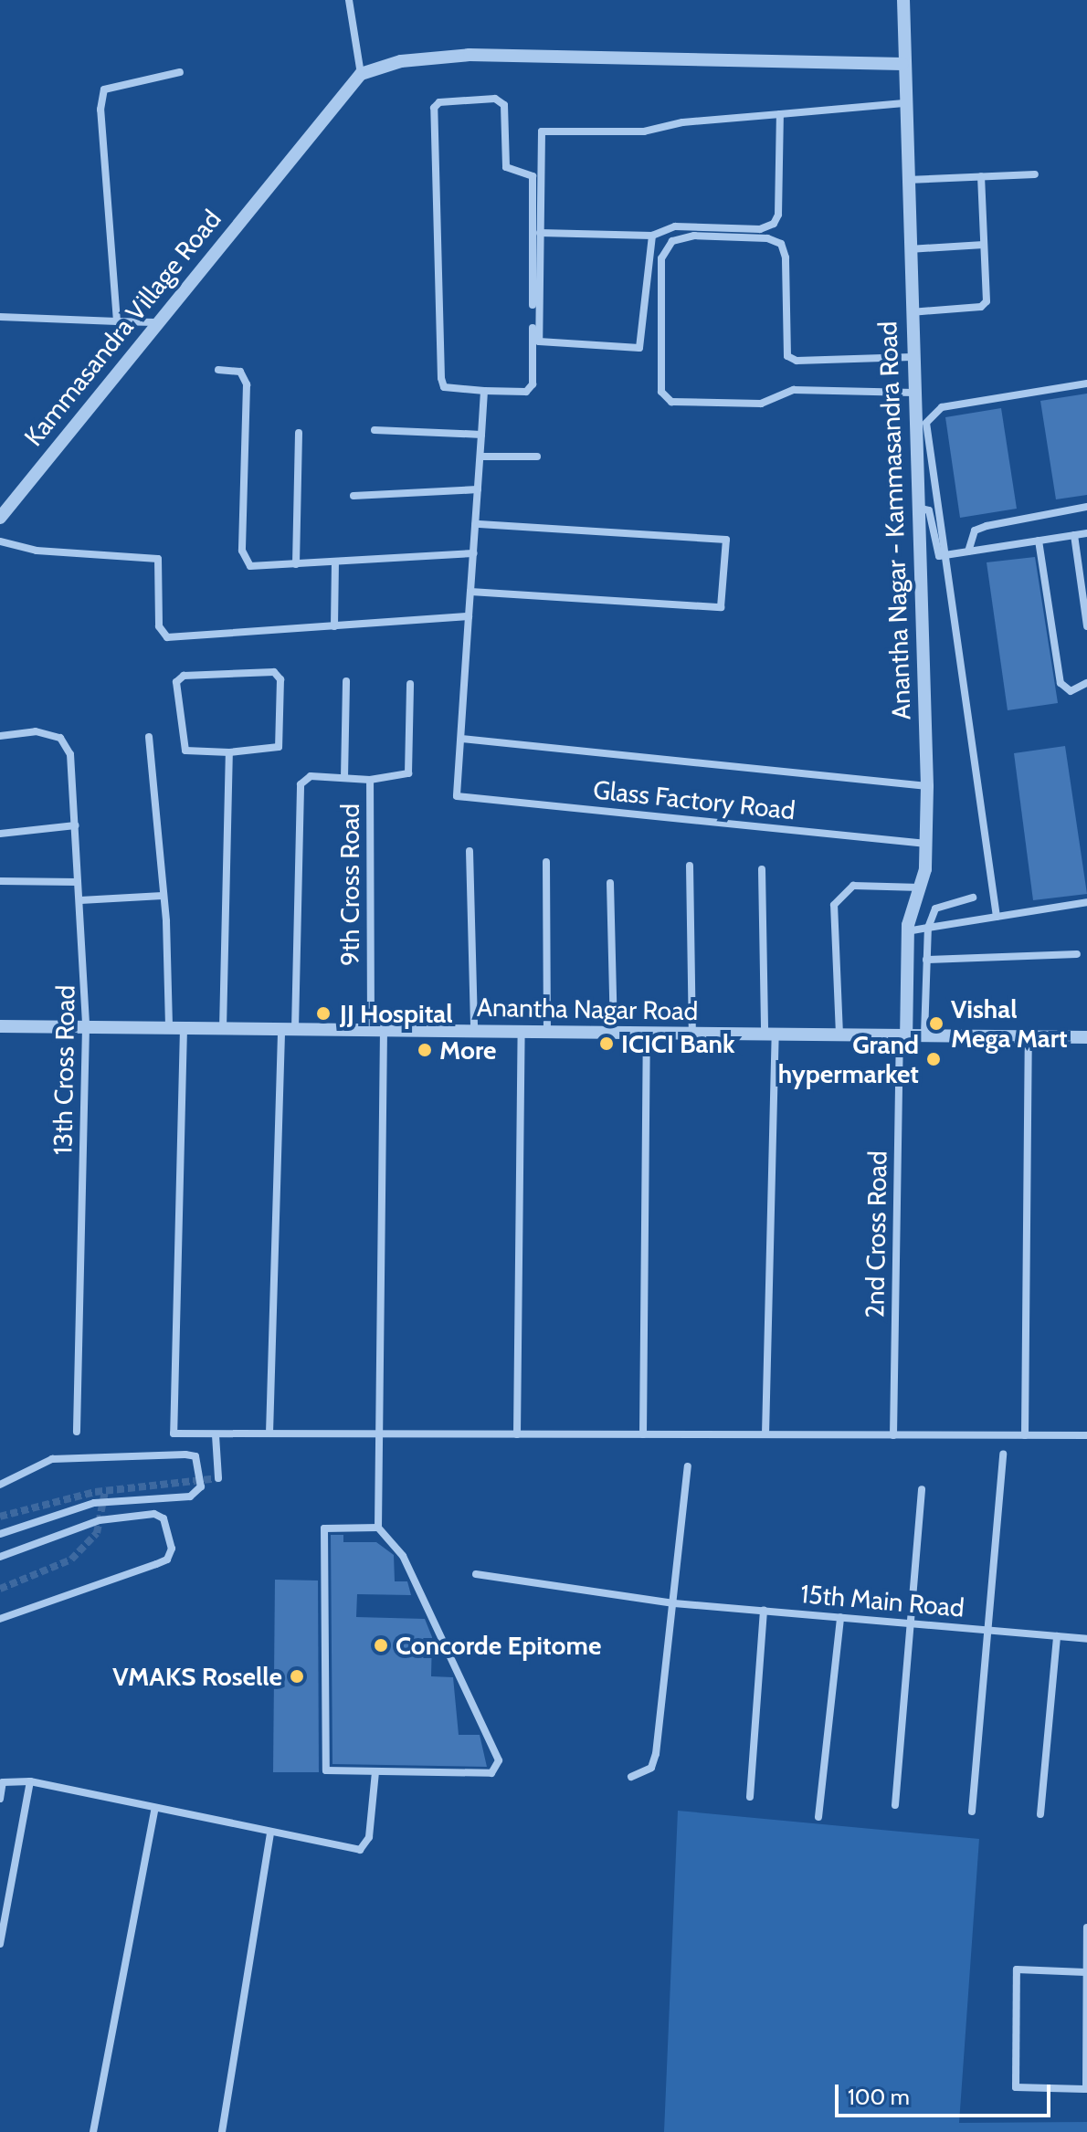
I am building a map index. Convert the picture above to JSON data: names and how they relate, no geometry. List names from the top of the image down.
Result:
{
  "streets": {
    "street": [
      "Kammasandra Village Road",
      "Anantha Nagar - Kammasandra Road",
      "Glass Factory Road",
      "9th Cross Road",
      "Anantha Nagar Road",
      "13th Cross Road",
      "2nd Cross Road",
      "15th Main Road"
    ]
  },
  "crossings": [
    ["Anantha Nagar - Kammasandra Road", "Glass Factory Road"],
    ["Anantha Nagar - Kammasandra Road", "Anantha Nagar Road"],
    ["Anantha Nagar - Kammasandra Road", "2nd Cross Road"],
    ["9th Cross Road", "Anantha Nagar Road"],
    ["Anantha Nagar Road", "13th Cross Road"],
    ["Anantha Nagar Road", "2nd Cross Road"]
  ],
  "places": [
    "JJ Hospital",
    "Vishal Mega Mart",
    "ICICI Bank",
    "More",
    "Grand hypermarket",
    "Concorde Epitome",
    "VMAKS Roselle"
  ],
  "scale_bar": "100 m"
}
